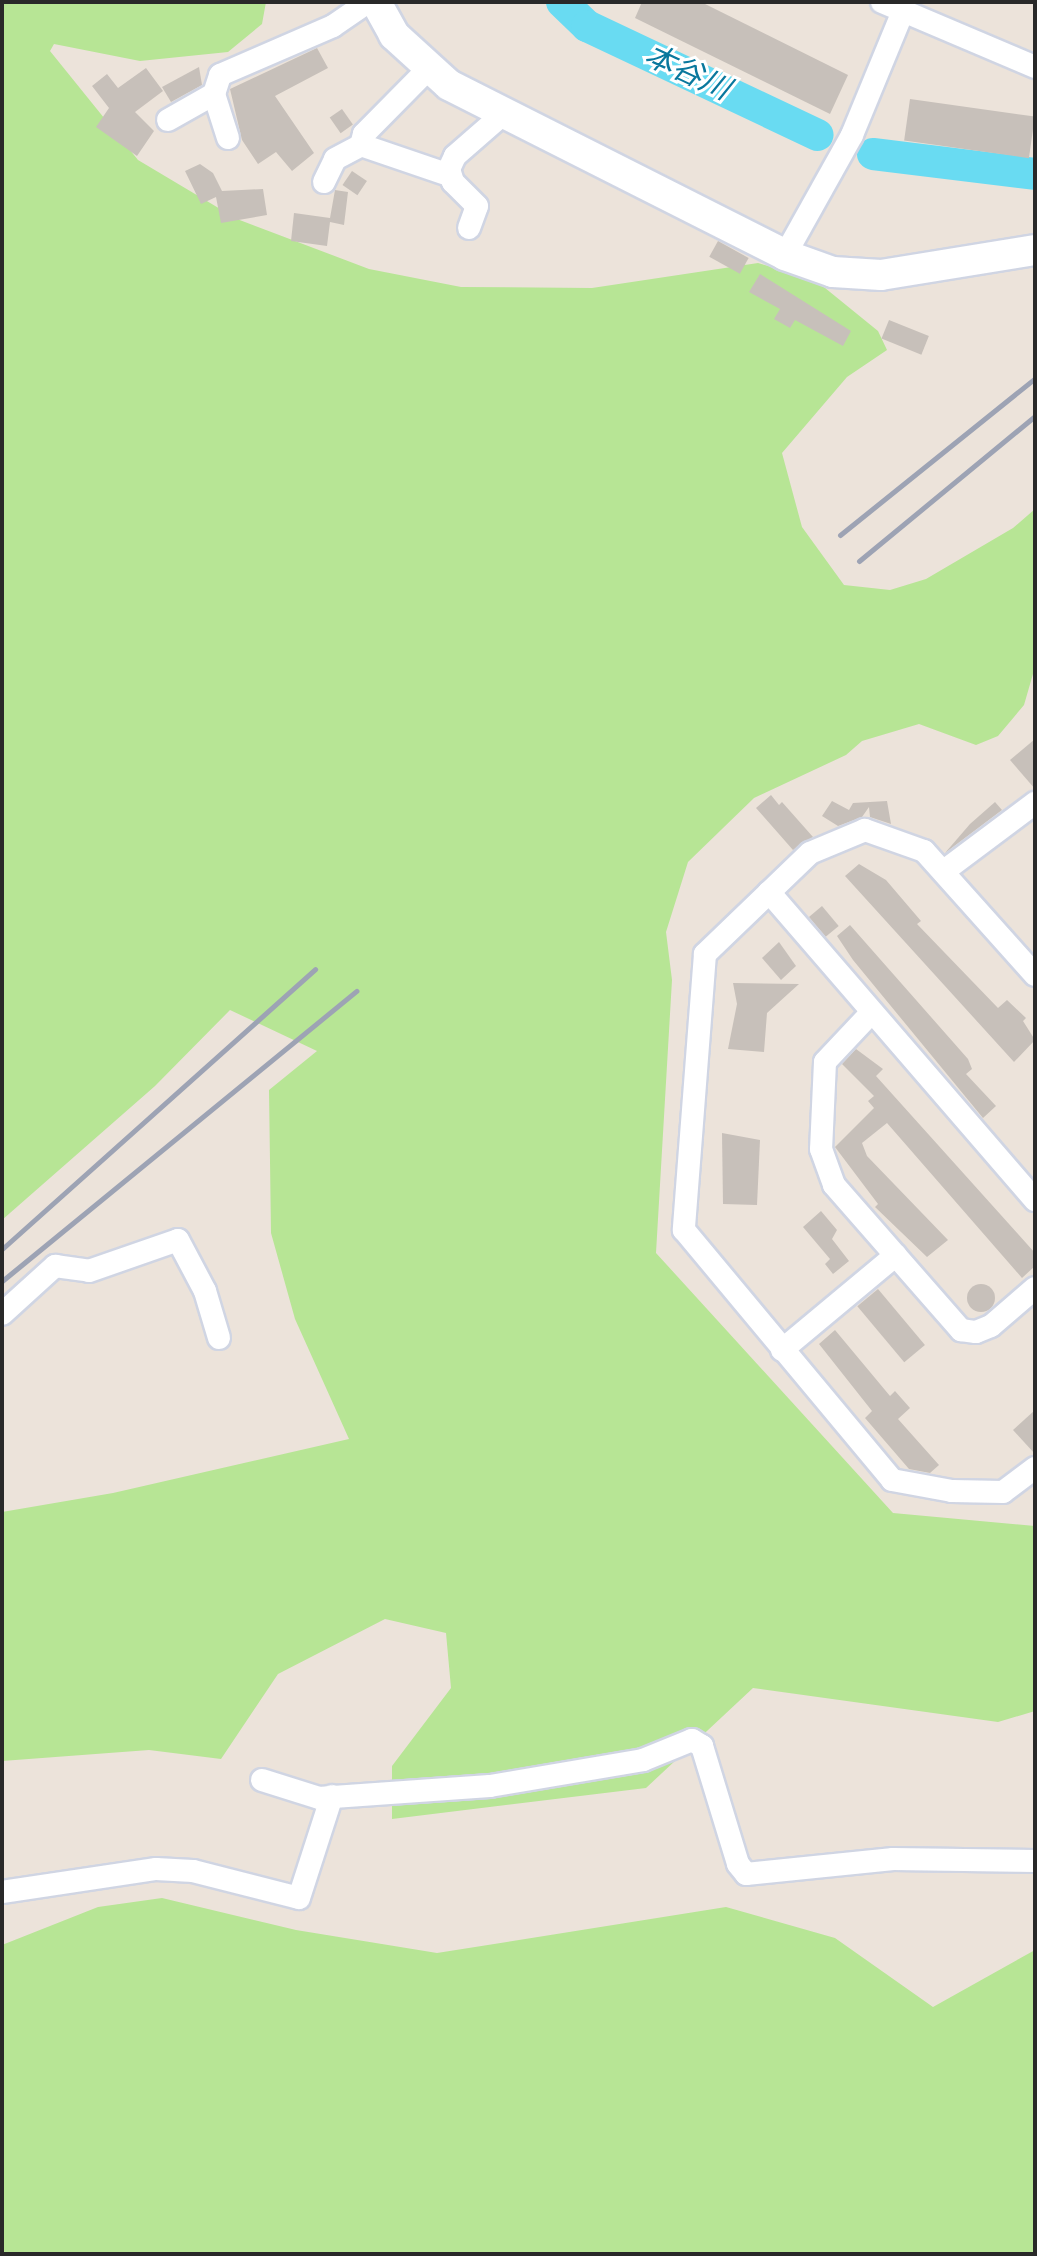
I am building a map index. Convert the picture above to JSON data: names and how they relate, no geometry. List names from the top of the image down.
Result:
{
  "water": ["本谷川"]
}
